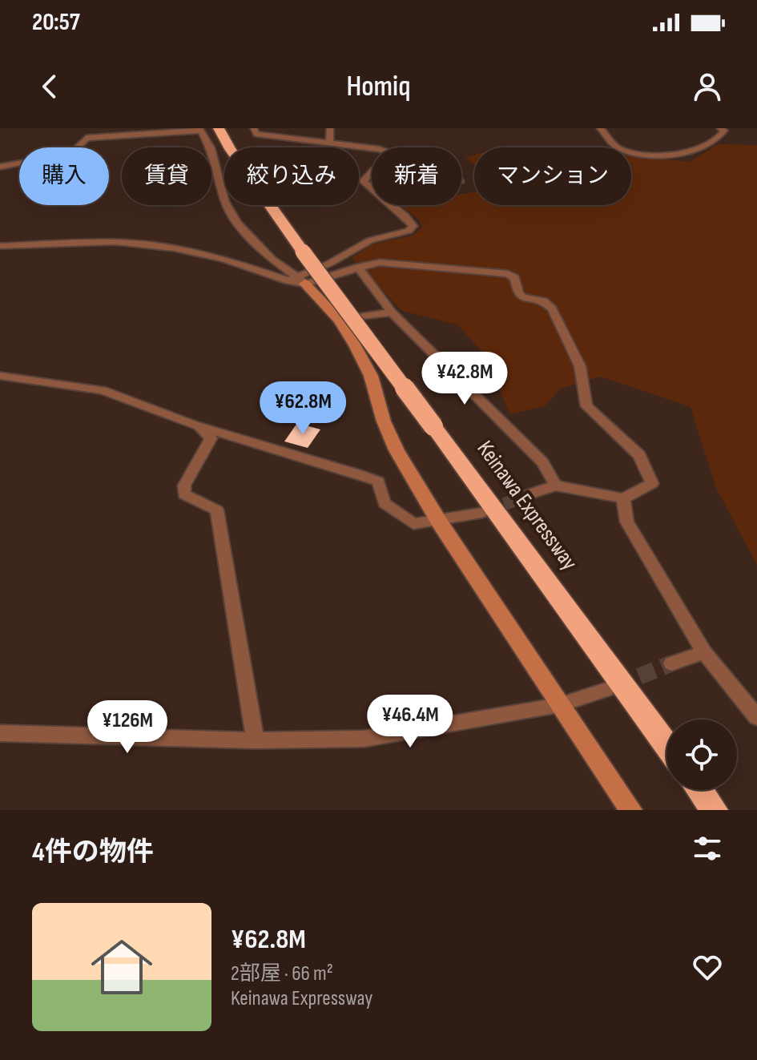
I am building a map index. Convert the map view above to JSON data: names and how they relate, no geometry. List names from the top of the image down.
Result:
{
  "streets": {
    "highway": ["Keinawa Expressway"]
  },
  "page": {
    "status": "20:57",
    "header": "Homiq",
    "chip": [
      "購入",
      "賃貸",
      "絞り込み",
      "新着",
      "マンション"
    ],
    "price": [
      "¥42.8M",
      "¥62.8M",
      "¥46.4M",
      "¥126M"
    ],
    "heading": "4件の物件",
    "list": [
      {
        "name": "¥62.8M",
        "note": "2部屋 · 66 m² · Keinawa Expressway"
      }
    ]
  }
}
